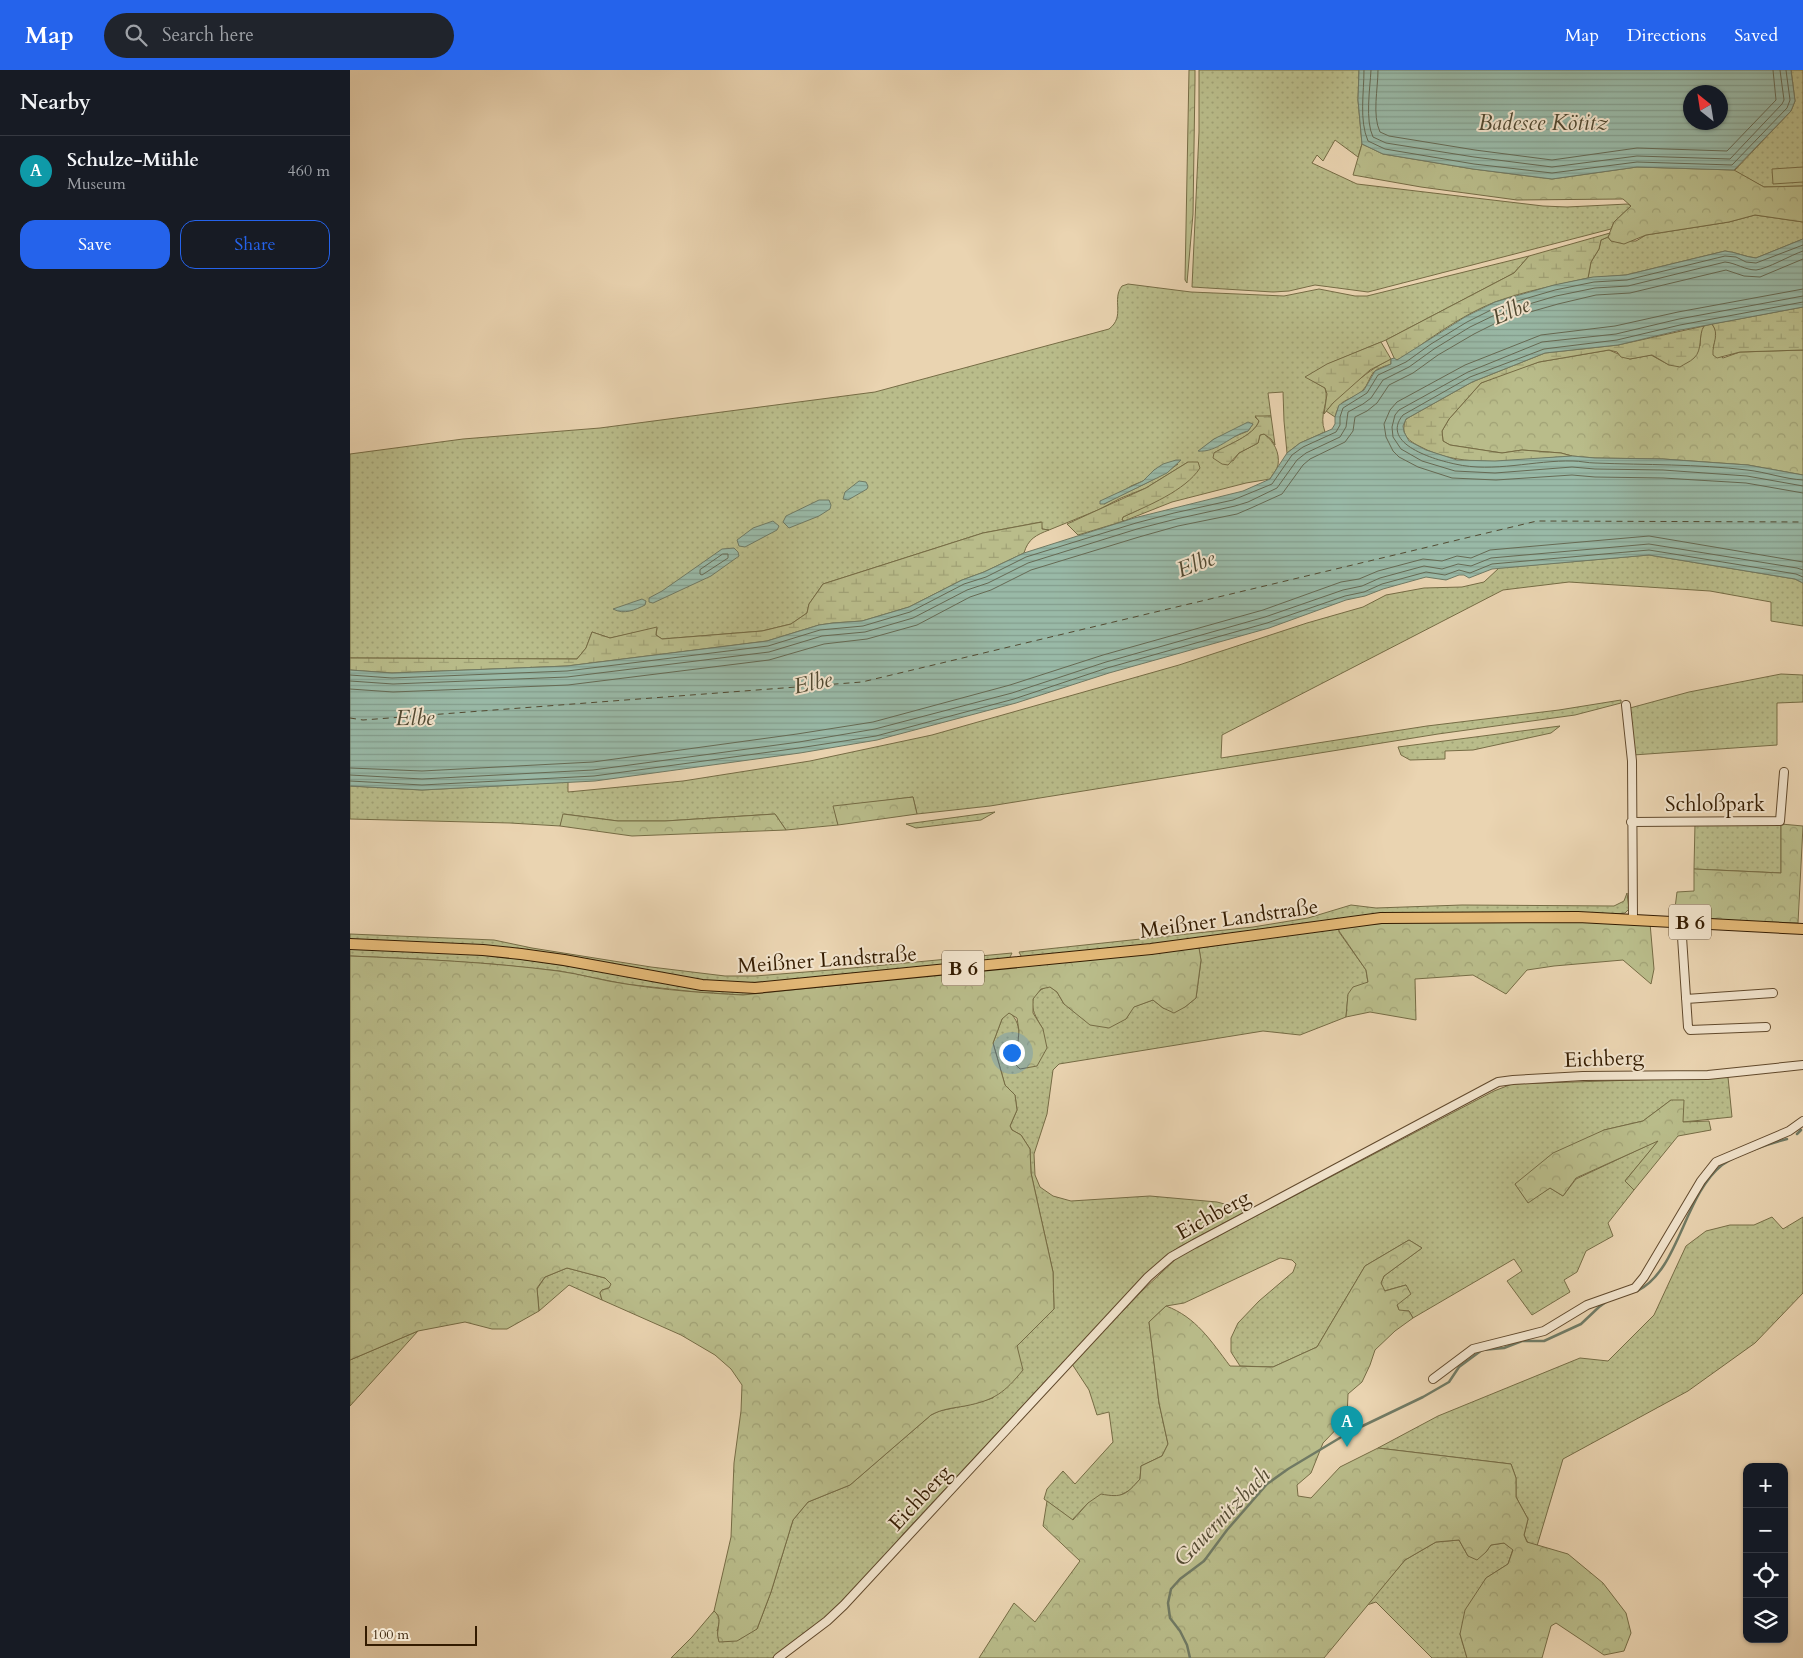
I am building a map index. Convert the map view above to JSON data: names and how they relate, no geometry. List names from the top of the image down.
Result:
{
  "streets": {
    "main road": ["Meißner Landstraße", "B 6"],
    "street": ["Schloßpark", "Eichberg"]
  },
  "crossings": [
    ["Meißner Landstraße", "B 6"]
  ],
  "water": ["Badesee Kötitz", "Elbe", "Gauernitzbach"],
  "scale_bar": "100 m",
  "north": "top left",
  "page": {
    "header": "Map",
    "search": "Search here",
    "nav": ["Map", "Directions", "Saved"],
    "heading": "Nearby",
    "list": [
      {
        "mark": "A",
        "name": "Schulze-Mühle",
        "note": "Museum",
        "value": "460 m"
      }
    ],
    "buttons": ["Save", "Share"],
    "pins": "A",
    "map_buttons": ["+", "−"],
    "scale": "100 m"
  }
}
